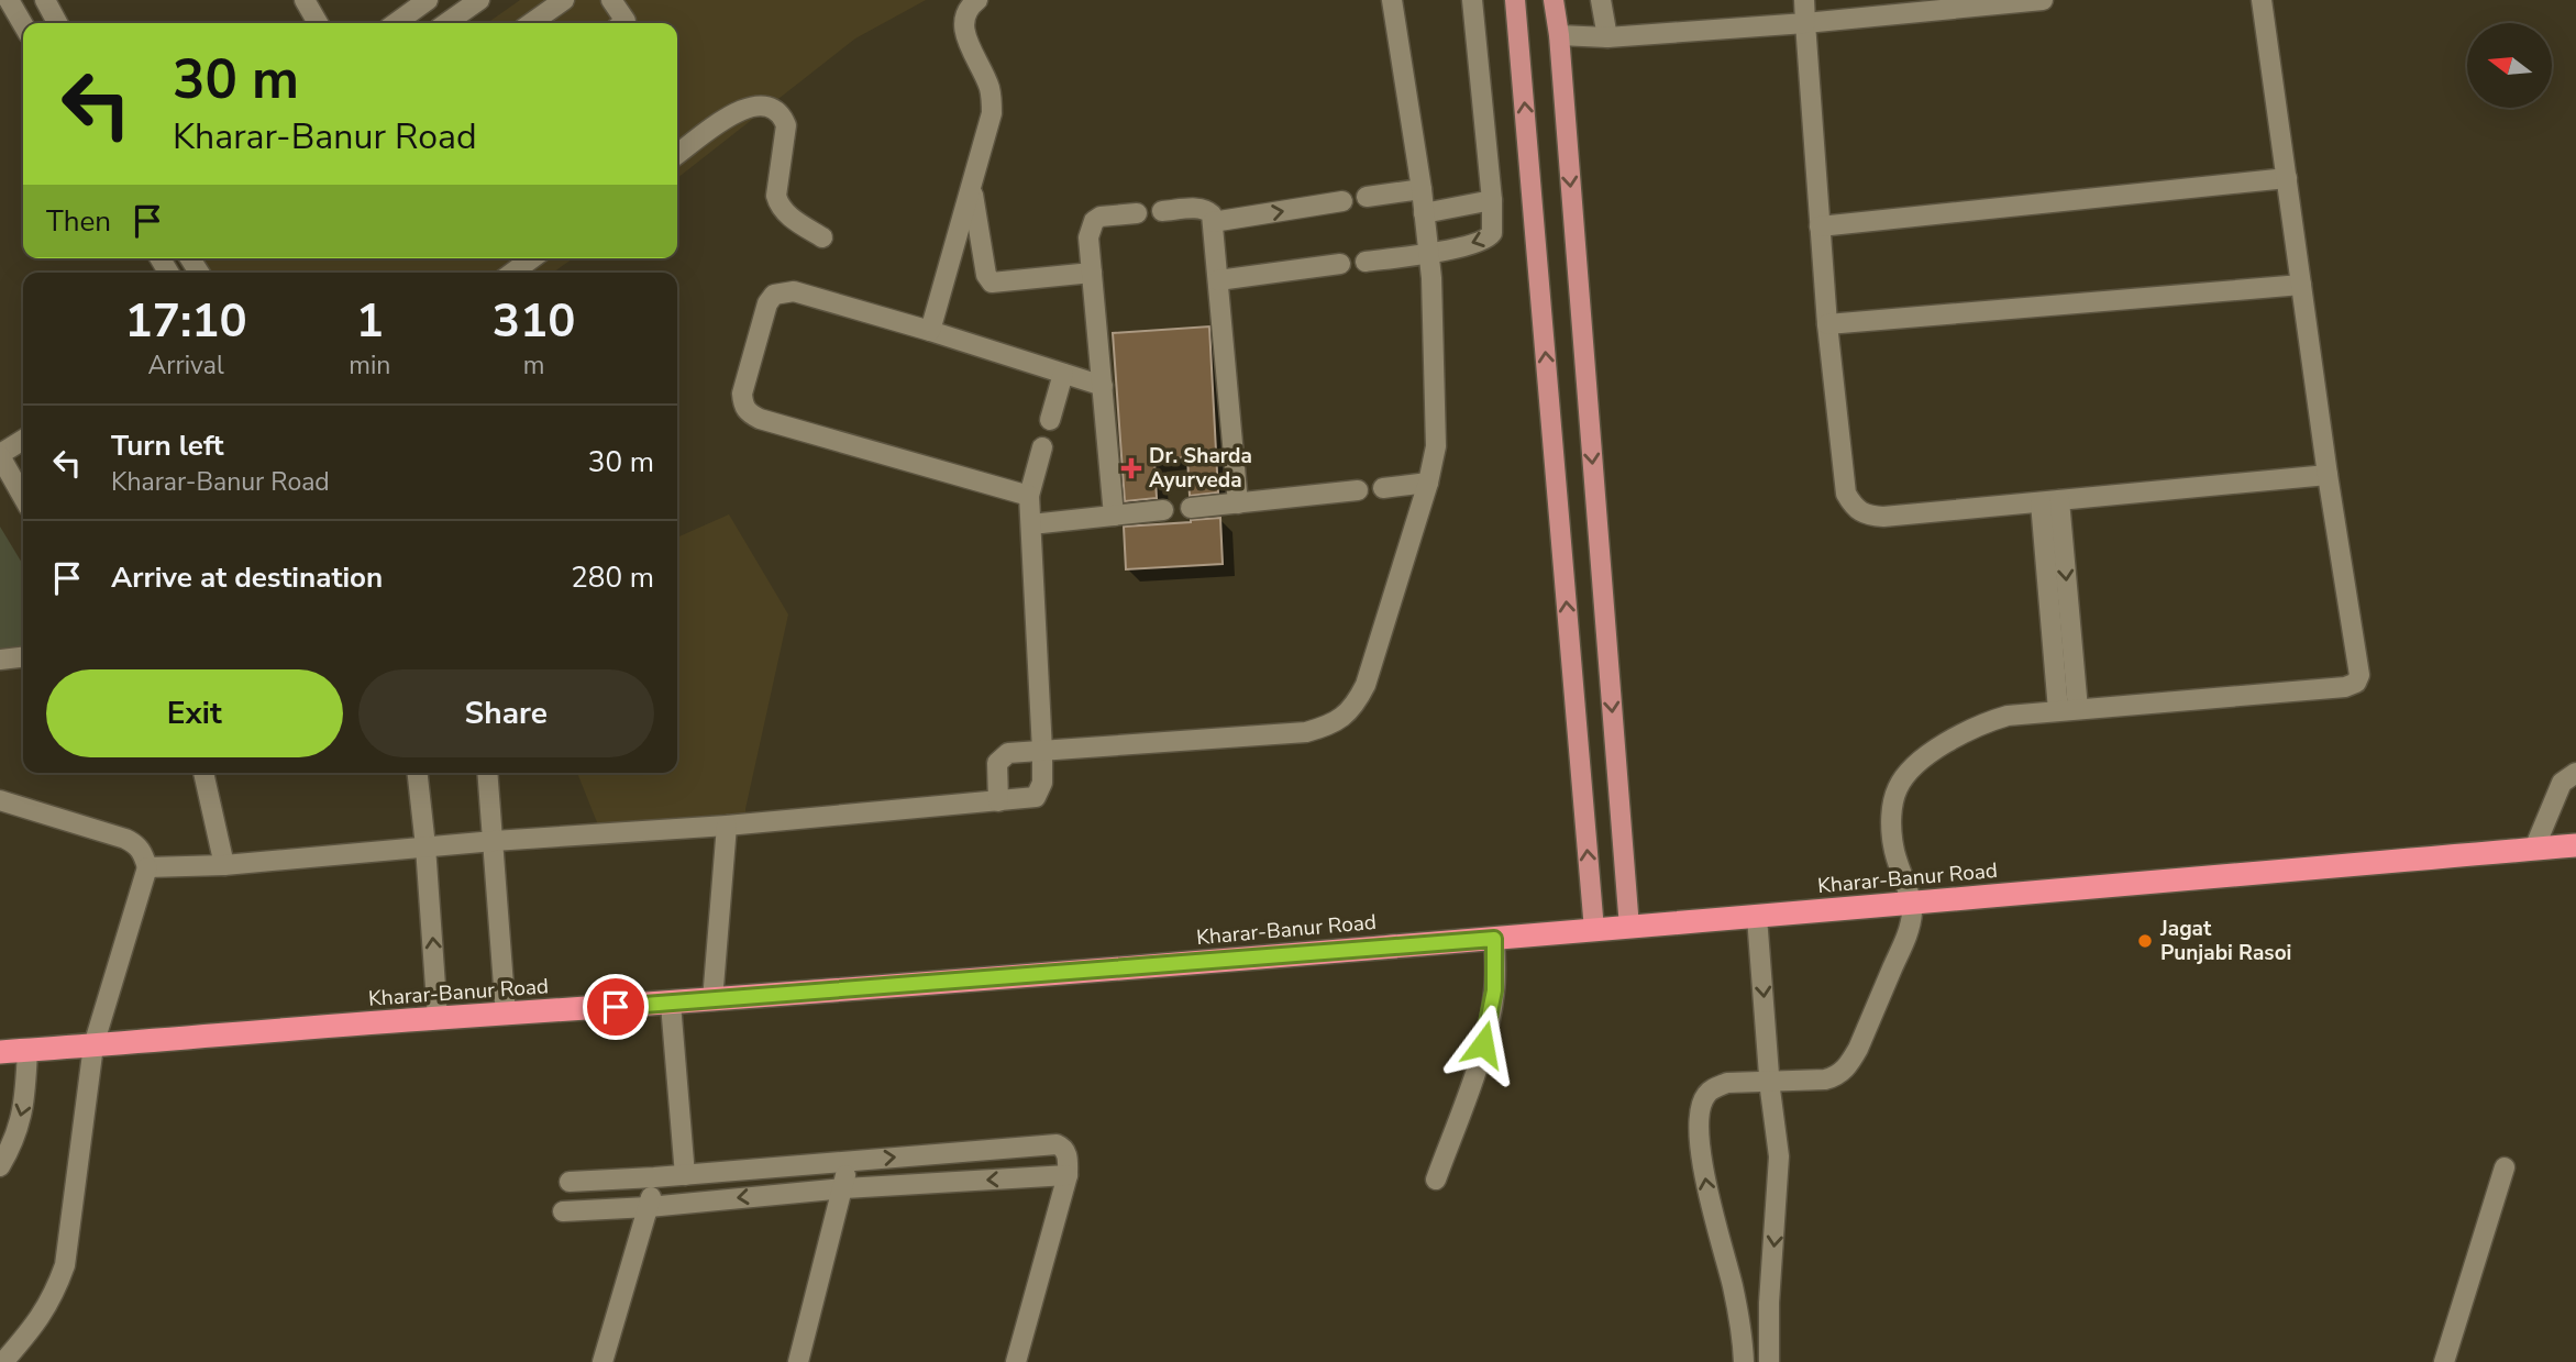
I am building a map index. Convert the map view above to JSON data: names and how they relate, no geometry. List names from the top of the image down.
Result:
{
  "streets": {
    "highway": ["Kharar-Banur Road"]
  },
  "places": {
    "health": ["Dr. Sharda Ayurveda"],
    "other": ["Jagat Punjabi Rasoi"]
  },
  "north": "left",
  "page": {
    "turn": ["30 m", "Kharar-Banur Road"],
    "then": "Then",
    "eta": [
      "17:10",
      "Arrival",
      "1",
      "min",
      "310",
      "m"
    ],
    "list": [
      {
        "name": "Turn left",
        "note": "Kharar-Banur Road",
        "value": "30 m"
      },
      {
        "name": "Arrive at destination",
        "value": "280 m"
      }
    ],
    "buttons": ["Exit", "Share"]
  }
}
